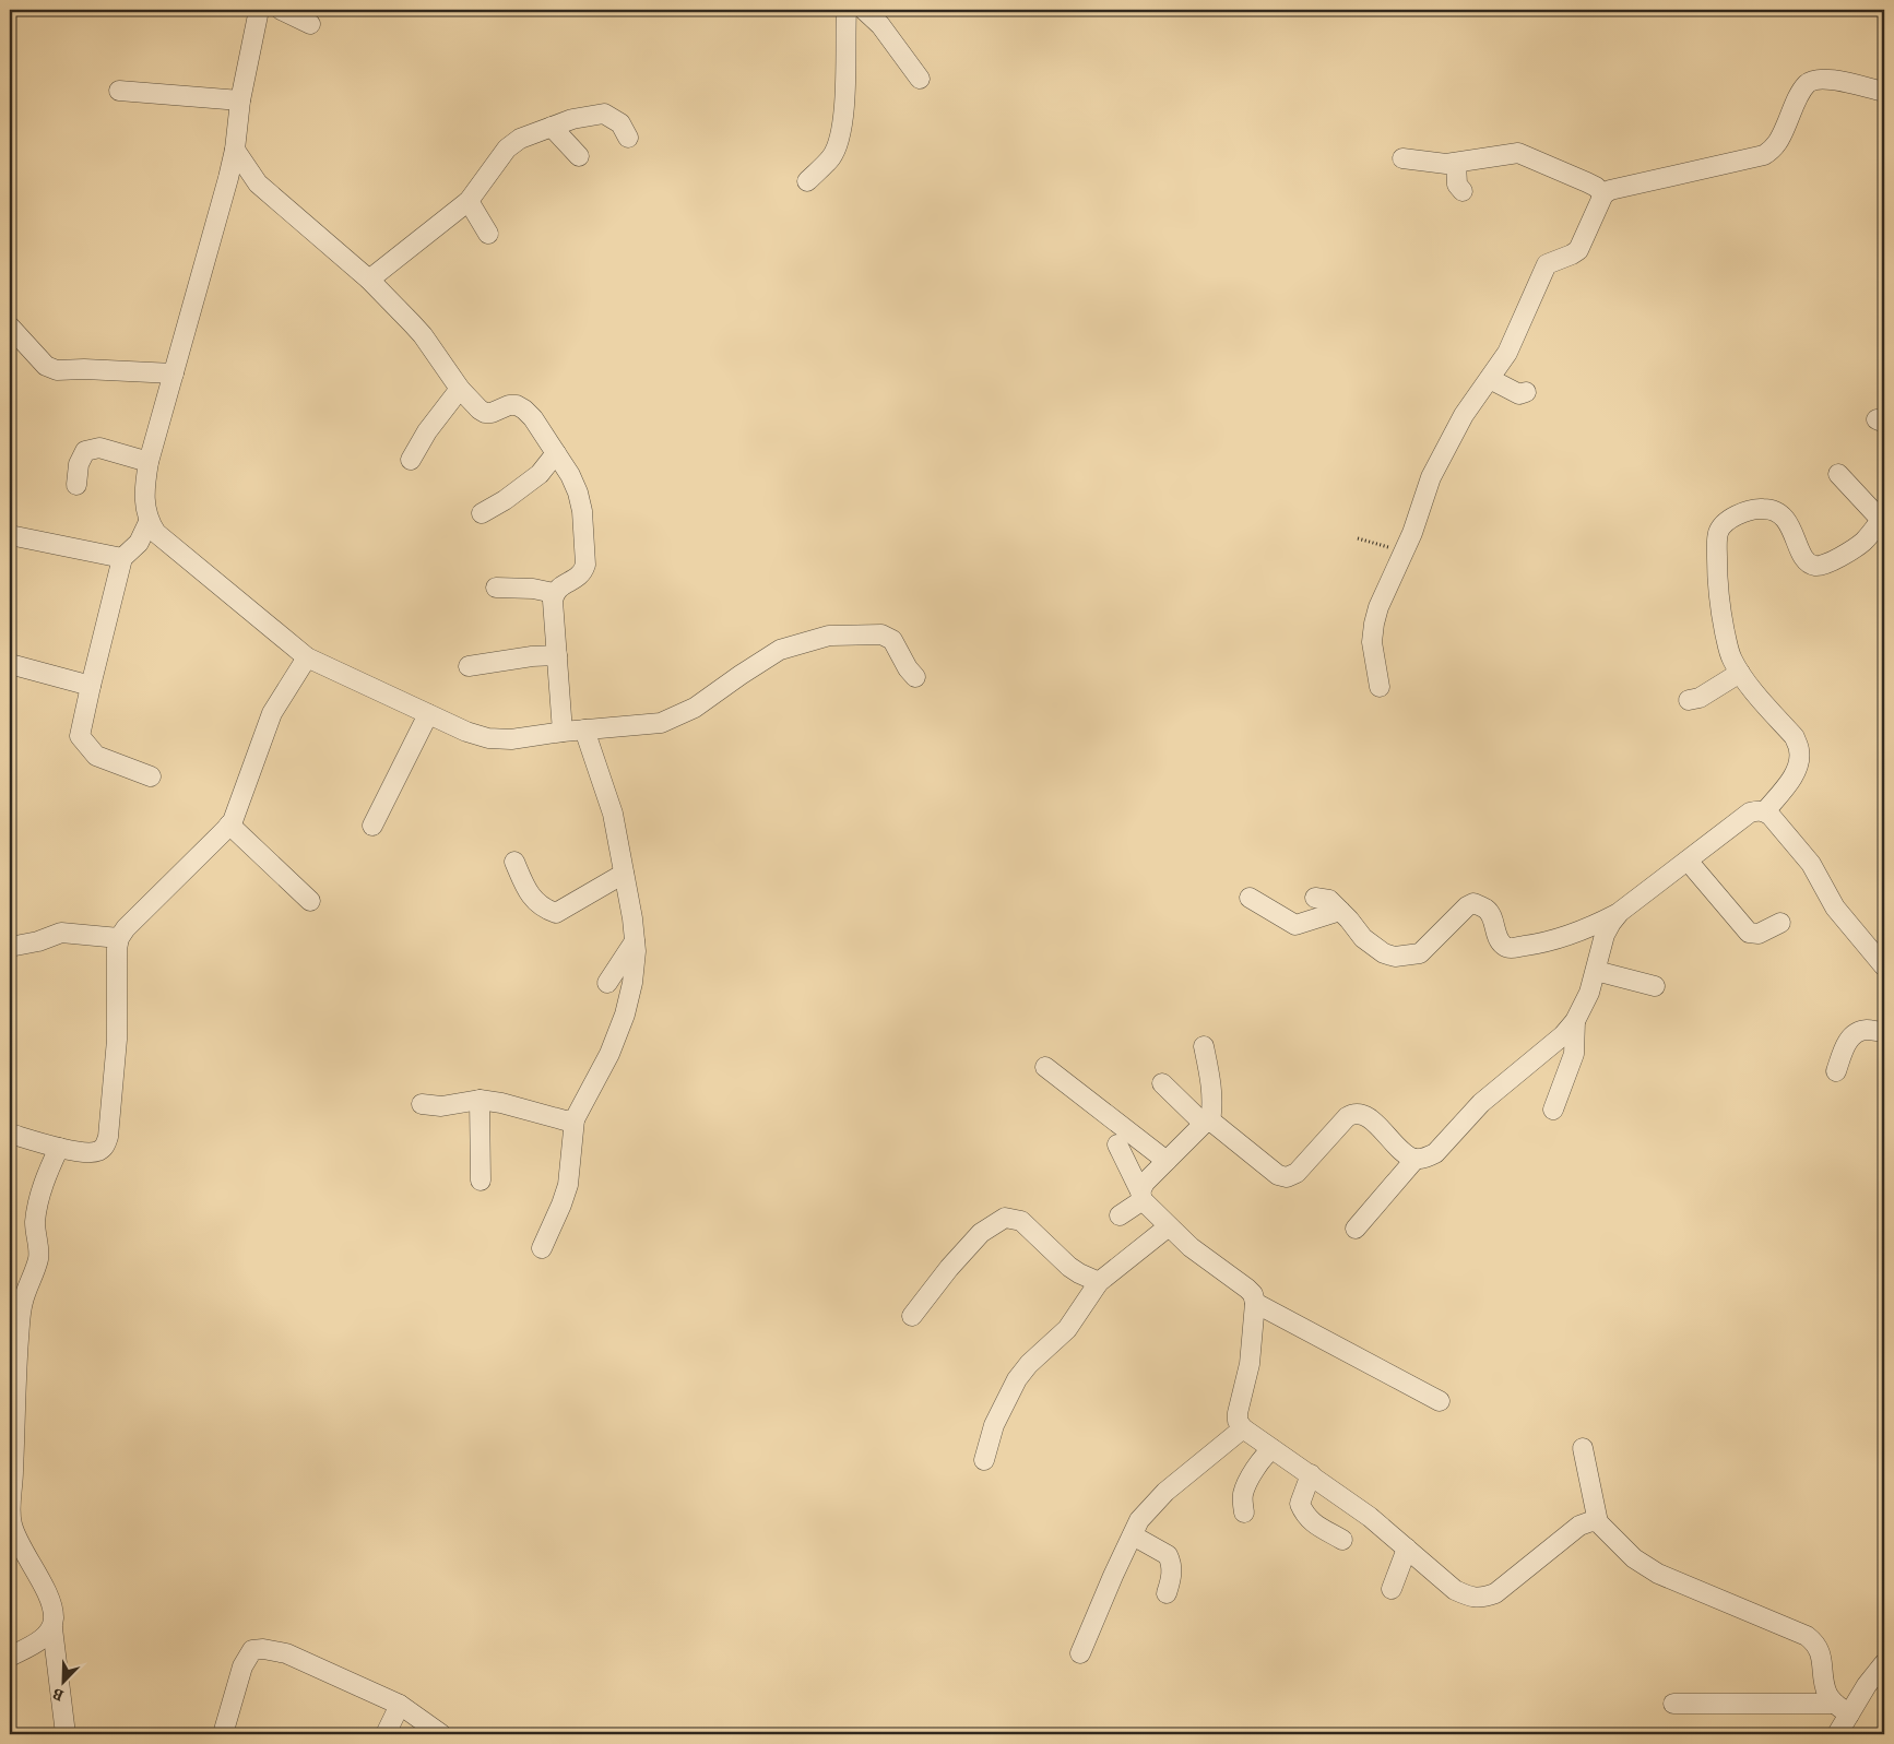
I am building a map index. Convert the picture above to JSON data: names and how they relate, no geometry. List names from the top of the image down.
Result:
{
  "north": "bottom left"
}
